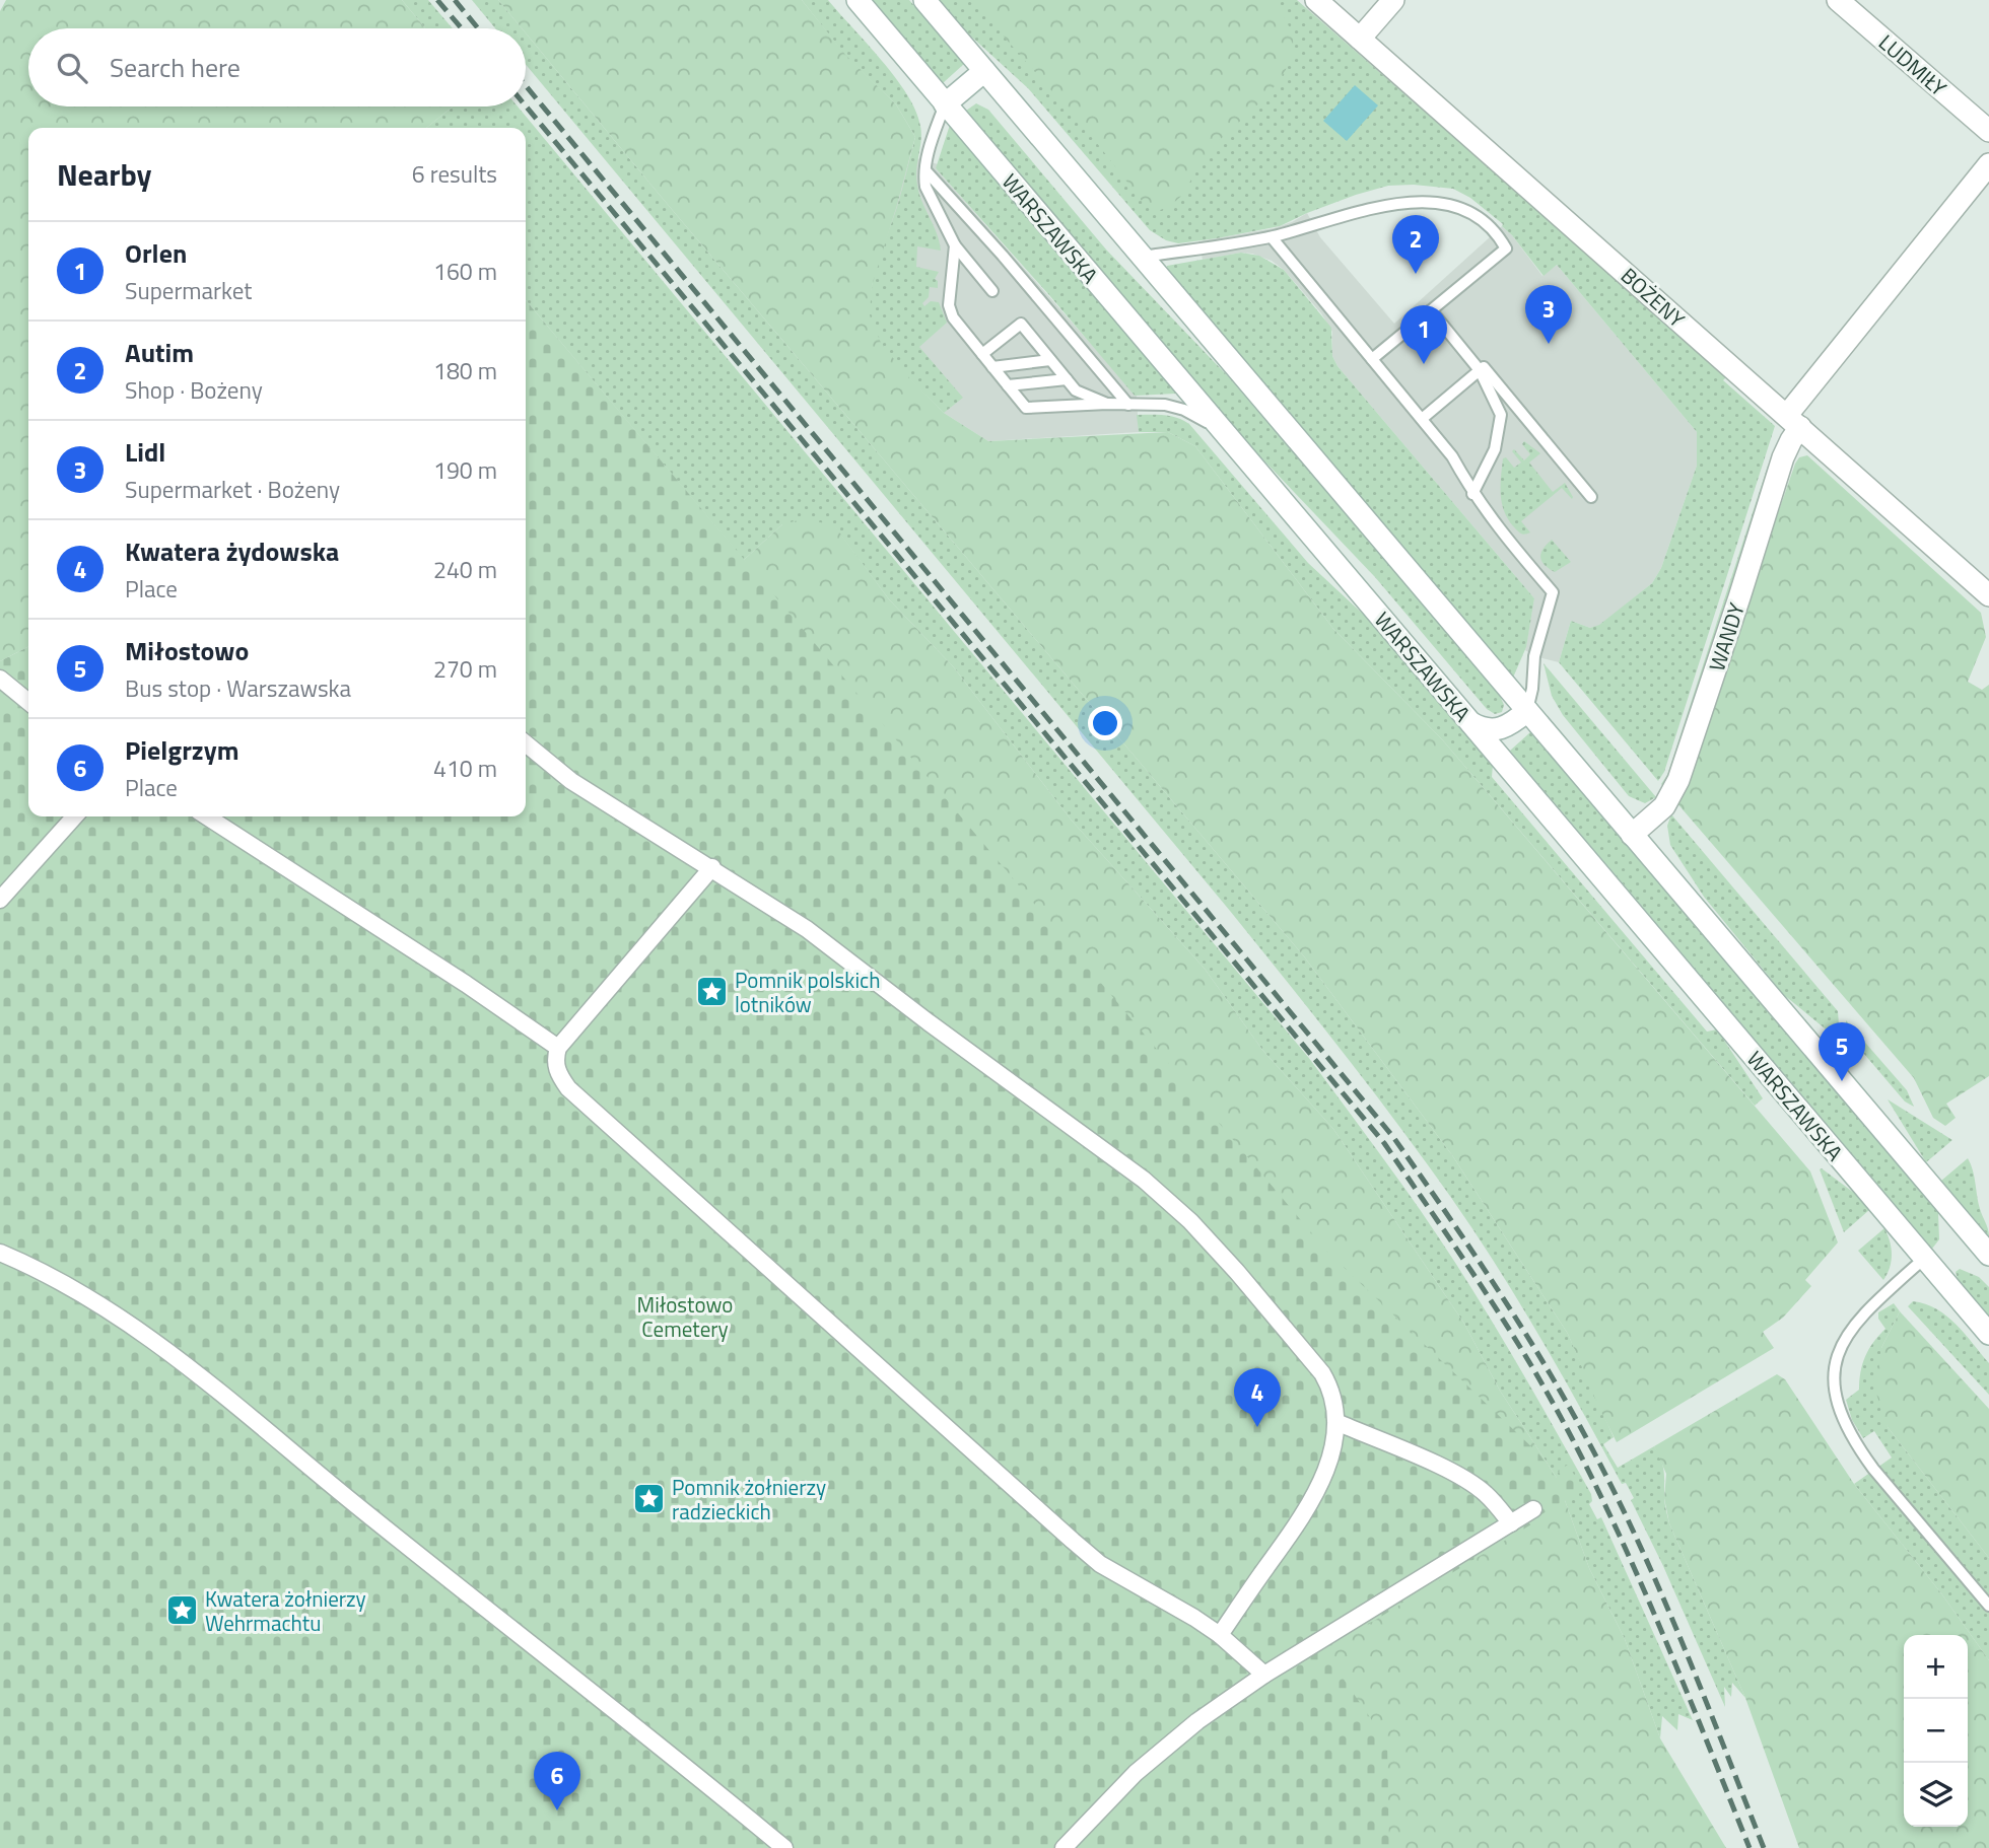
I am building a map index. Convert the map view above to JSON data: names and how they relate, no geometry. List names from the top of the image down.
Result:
{
  "streets": {
    "main road": [
      "LUDMIŁY",
      "WARSZAWSKA",
      "BOŻENY",
      "WANDY"
    ]
  },
  "crossings": [
    ["BOŻENY", "WANDY"]
  ],
  "parks": ["Miłostowo Cemetery"],
  "places": {
    "place": ["Pomnik polskich lotników", "Pomnik żołnierzy radzieckich", "Kwatera żołnierzy Wehrmachtu"]
  },
  "page": {
    "search": "Search here",
    "heading": ["Nearby", "6 results"],
    "pins": [
      "2",
      "3",
      "1",
      "5",
      "4",
      "6"
    ],
    "list": [
      {
        "mark": "1",
        "name": "Orlen",
        "note": "Supermarket",
        "value": "160 m"
      },
      {
        "mark": "2",
        "name": "Autim",
        "note": "Shop · Bożeny",
        "value": "180 m"
      },
      {
        "mark": "3",
        "name": "Lidl",
        "note": "Supermarket · Bożeny",
        "value": "190 m"
      },
      {
        "mark": "4",
        "name": "Kwatera żydowska",
        "note": "Place",
        "value": "240 m"
      },
      {
        "mark": "5",
        "name": "Miłostowo",
        "note": "Bus stop · Warszawska",
        "value": "270 m"
      },
      {
        "mark": "6",
        "name": "Pielgrzym",
        "note": "Place",
        "value": "410 m"
      }
    ],
    "map_buttons": ["+", "−"]
  }
}
